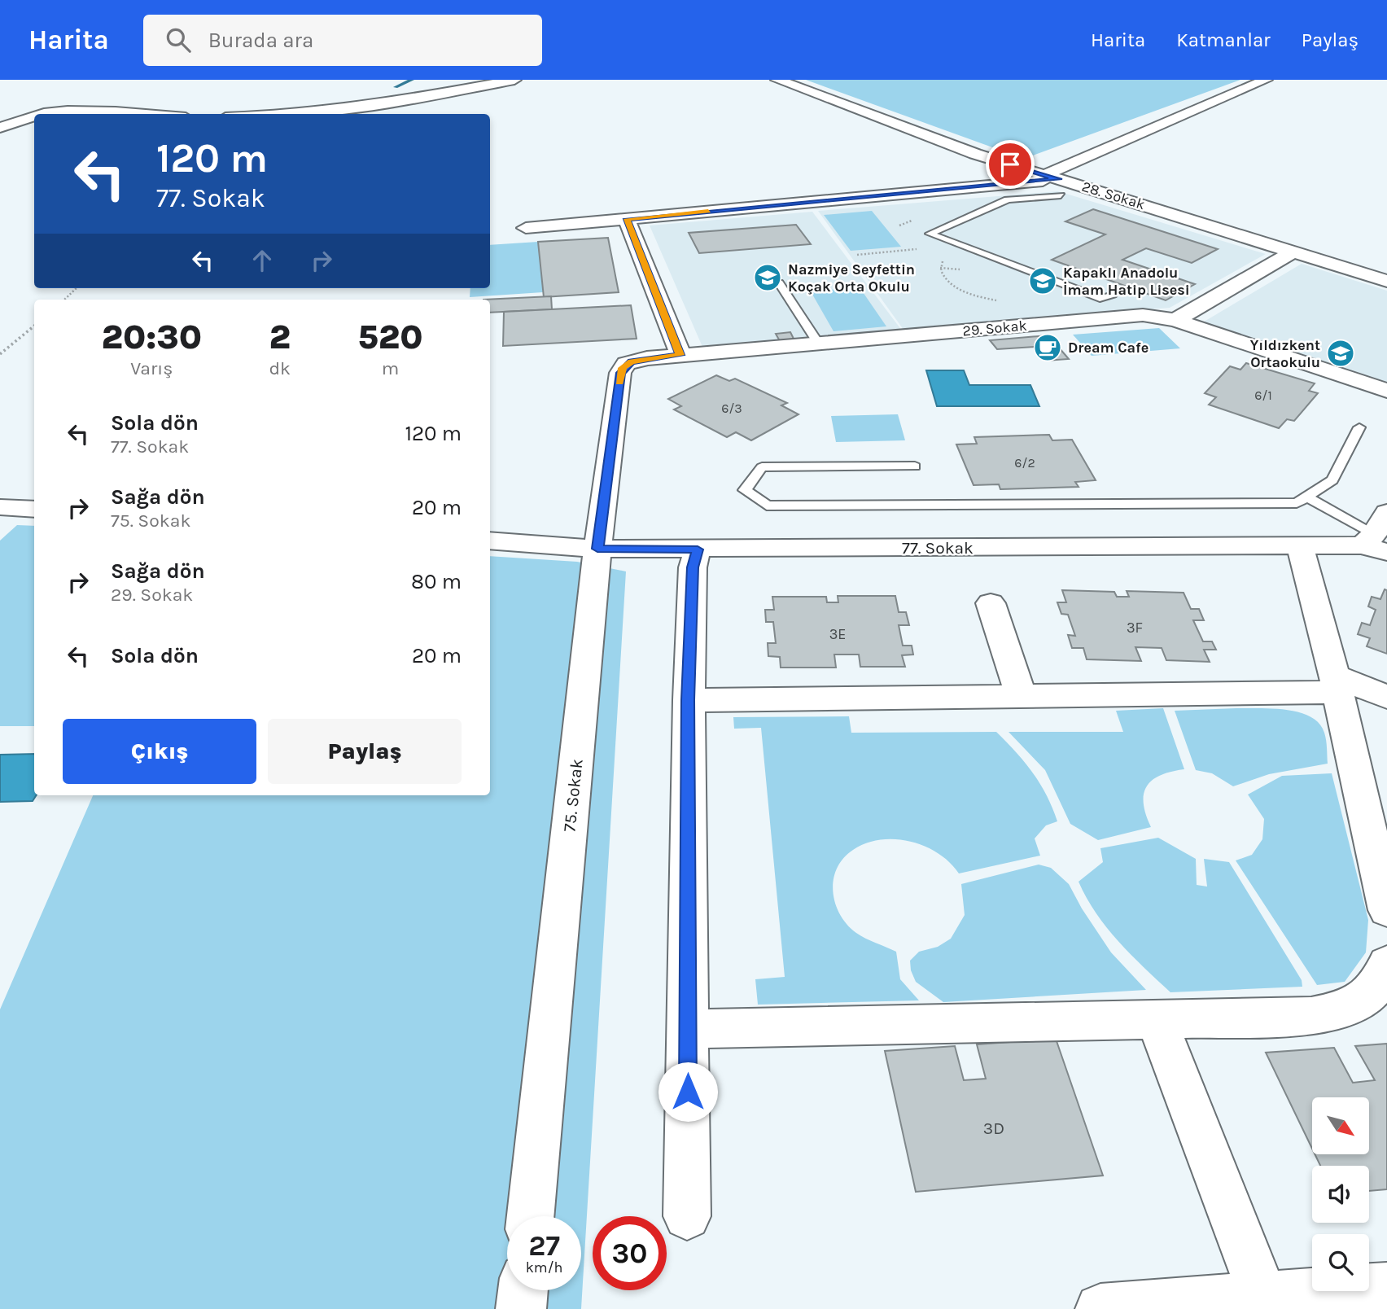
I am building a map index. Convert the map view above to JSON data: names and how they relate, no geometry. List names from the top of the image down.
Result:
{
  "streets": {
    "street": [
      "28. Sokak",
      "29. Sokak",
      "77. Sokak",
      "75. Sokak"
    ]
  },
  "crossings": [
    ["29. Sokak", "75. Sokak"],
    ["77. Sokak", "75. Sokak"]
  ],
  "places": {
    "school or university": ["Nazmiye Seyfettin Koçak Orta Okulu", "Kapaklı Anadolu İmam Hatip Lisesi", "Yıldızkent Ortaokulu"],
    "cafe": ["Dream Cafe"]
  },
  "house_numbers": [
    "6/1",
    "6/3",
    "6/2",
    "3F",
    "3E",
    "3D"
  ],
  "north": "bottom right",
  "page": {
    "header": "Harita",
    "search": "Burada ara",
    "nav": ["Harita", "Katmanlar", "Paylaş"],
    "turn": ["120 m", "77. Sokak"],
    "eta": [
      "20:30",
      "Varış",
      "2",
      "dk",
      "520",
      "m"
    ],
    "list": [
      {
        "name": "Sola dön",
        "note": "77. Sokak",
        "value": "120 m"
      },
      {
        "name": "Sağa dön",
        "note": "75. Sokak",
        "value": "20 m"
      },
      {
        "name": "Sağa dön",
        "note": "29. Sokak",
        "value": "80 m"
      },
      {
        "name": "Sola dön",
        "value": "20 m"
      }
    ],
    "buttons": ["Çıkış", "Paylaş"],
    "speed": "27 km/h",
    "limit": "30"
  }
}
